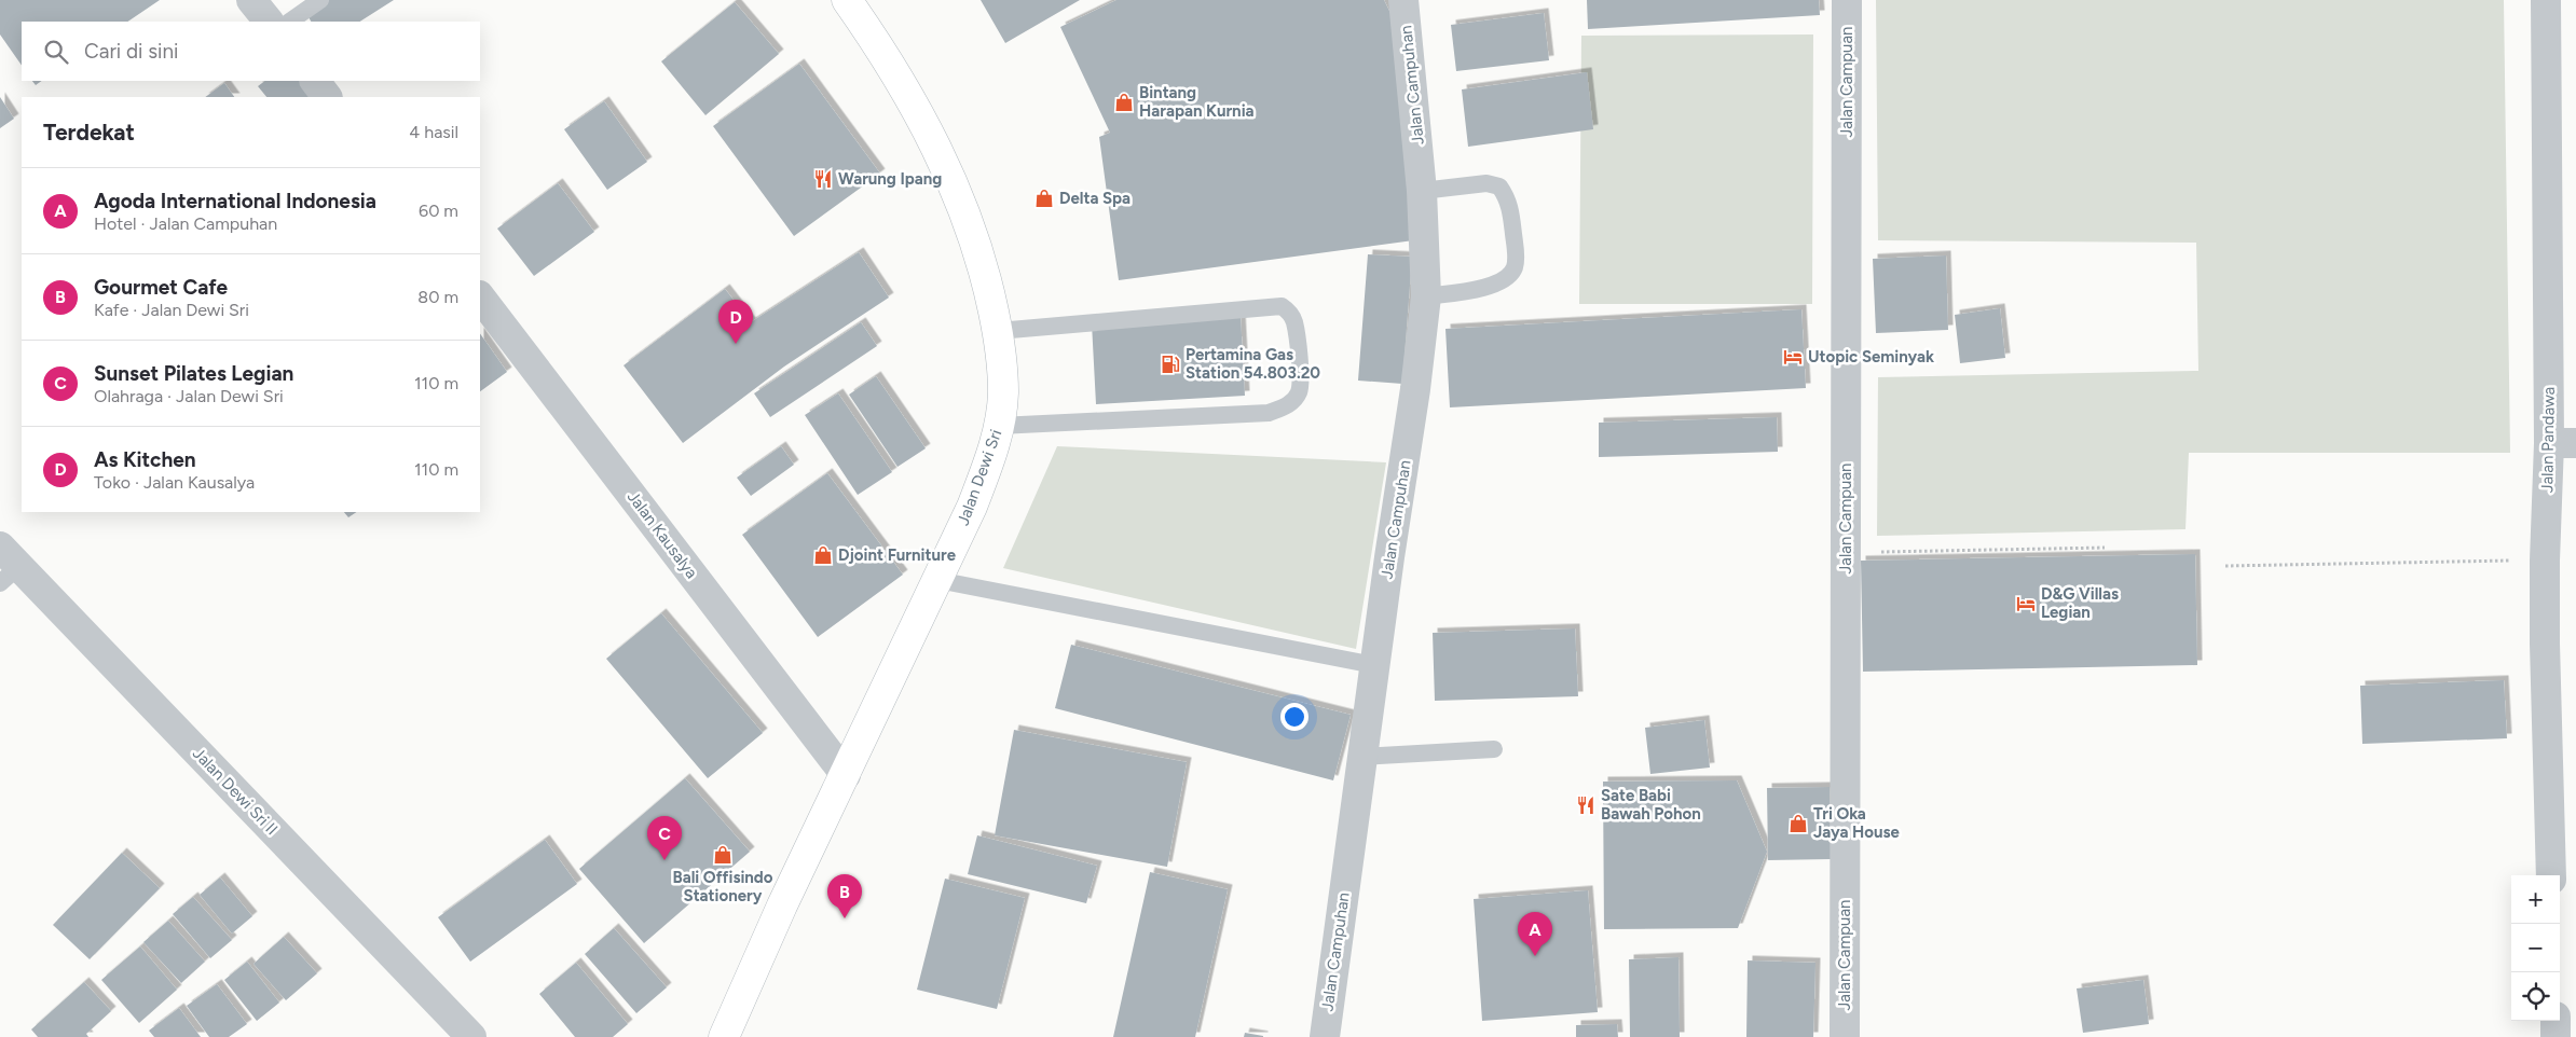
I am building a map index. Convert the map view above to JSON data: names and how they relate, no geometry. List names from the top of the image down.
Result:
{
  "streets": {
    "street": [
      "Jalan Campuan",
      "Jalan Campuhan",
      "Jalan Pandawa",
      "Jalan Dewi Sri",
      "Jalan Kausalya",
      "Jalan Dewi Sri II"
    ]
  },
  "crossings": [
    ["Jalan Dewi Sri", "Jalan Kausalya"]
  ],
  "places": {
    "shop": [
      "Bintang Harapan Kurnia",
      "Delta Spa",
      "Djoint Furniture",
      "Tri Oka Jaya House",
      "Bali Offisindo Stationery"
    ],
    "restaurant": ["Warung Ipang", "Sate Babi Bawah Pohon"],
    "hotel": ["Utopic Seminyak", "D&G Villas Legian"],
    "fuel station": ["Pertamina Gas Station 54.803.20"]
  },
  "page": {
    "search": "Cari di sini",
    "heading": ["Terdekat", "4 hasil"],
    "list": [
      {
        "mark": "A",
        "name": "Agoda International Indonesia",
        "note": "Hotel · Jalan Campuhan",
        "value": "60 m"
      },
      {
        "mark": "B",
        "name": "Gourmet Cafe",
        "note": "Kafe · Jalan Dewi Sri",
        "value": "80 m"
      },
      {
        "mark": "C",
        "name": "Sunset Pilates Legian",
        "note": "Olahraga · Jalan Dewi Sri",
        "value": "110 m"
      },
      {
        "mark": "D",
        "name": "As Kitchen",
        "note": "Toko · Jalan Kausalya",
        "value": "110 m"
      }
    ],
    "pins": [
      "D",
      "C",
      "B",
      "A"
    ],
    "map_buttons": ["+", "−"]
  }
}
